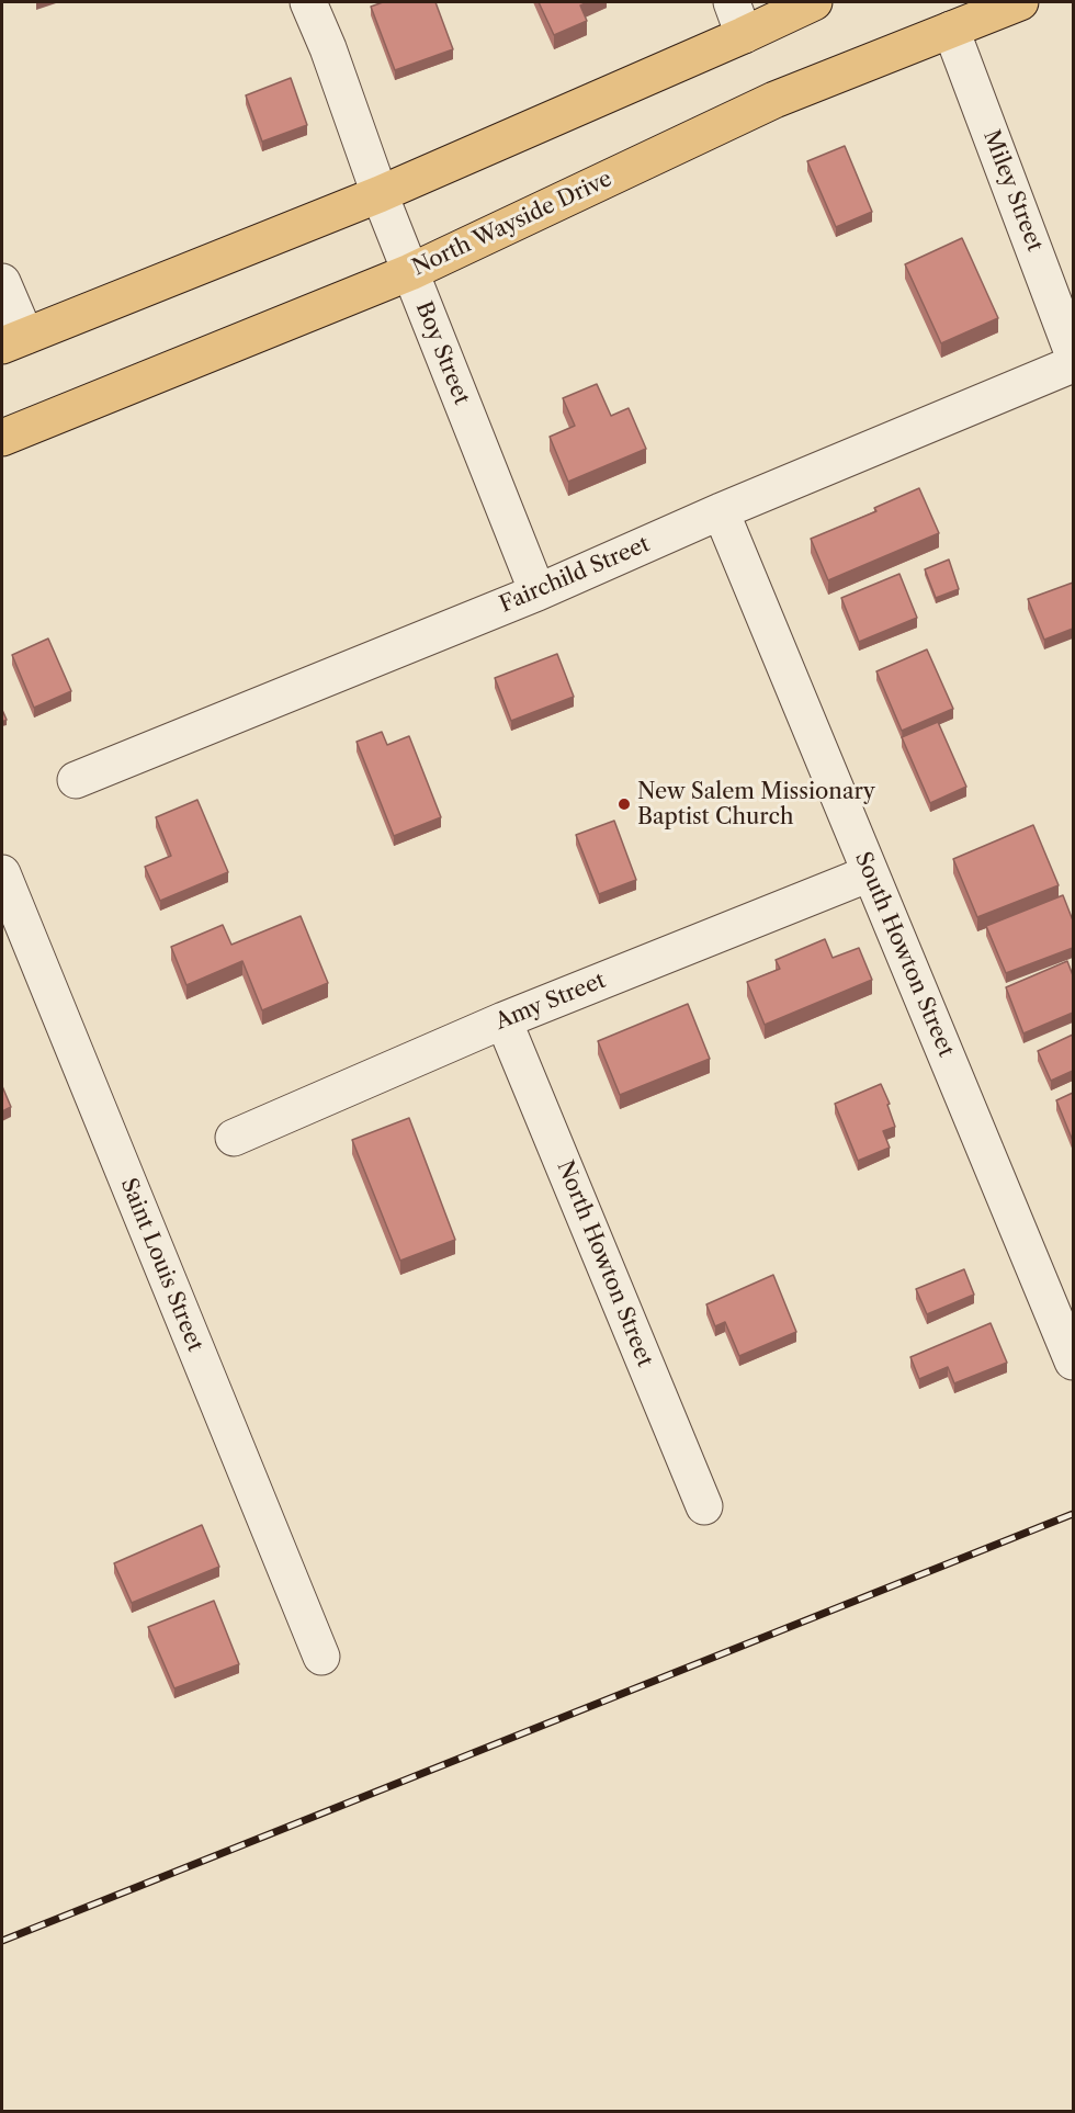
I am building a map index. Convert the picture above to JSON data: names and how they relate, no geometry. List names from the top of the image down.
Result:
{
  "streets": {
    "main road": ["North Wayside Drive"],
    "street": [
      "Miley Street",
      "Boy Street",
      "Fairchild Street",
      "South Howton Street",
      "Amy Street",
      "North Howton Street",
      "Saint Louis Street"
    ]
  },
  "crossings": [
    ["Miley Street", "North Wayside Drive"],
    ["North Wayside Drive", "Boy Street"],
    ["Boy Street", "Fairchild Street"],
    ["Fairchild Street", "South Howton Street"],
    ["South Howton Street", "Amy Street"],
    ["Amy Street", "North Howton Street"]
  ],
  "places": ["New Salem Missionary Baptist Church"]
}
